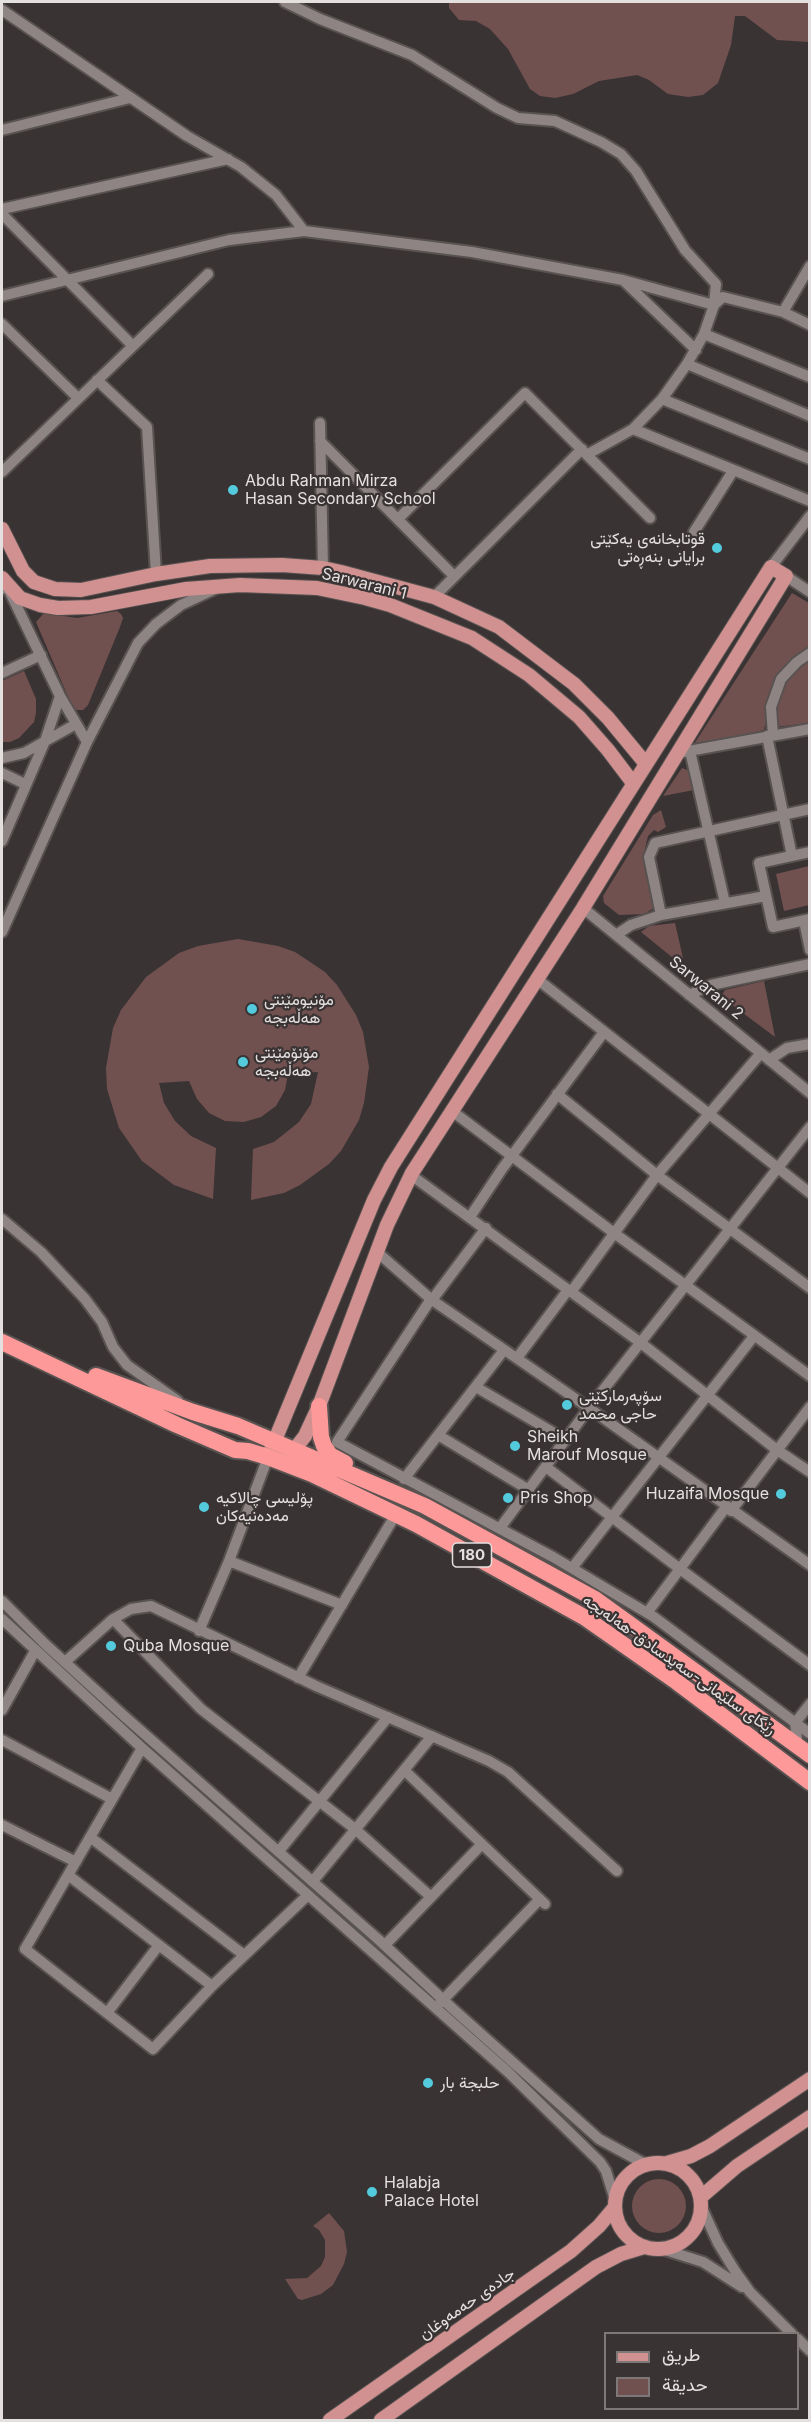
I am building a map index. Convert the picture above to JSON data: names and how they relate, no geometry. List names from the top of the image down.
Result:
{
  "streets": {
    "highway": ["180", "رێگای سلێمانی-سەیدسادق-هەلەبجە"],
    "main road": ["Sarwarani 1", "جادەی حەمەوغان"],
    "street": ["Sarwarani 2"]
  },
  "crossings": [
    ["180", "رێگای سلێمانی-سەیدسادق-هەلەبجە"]
  ],
  "places": [
    "Abdu Rahman Mirza Hasan Secondary School",
    "قوتابخانەی یەکێتی برایانی بنەڕەتی",
    "مۆنیومێنتی هەڵەبجە",
    "مۆنۆمێنتی هەڵەبجە",
    "سۆپەرمارکێتی حاجی محمد",
    "Sheikh Marouf Mosque",
    "Huzaifa Mosque",
    "Pris Shop",
    "پۆلیسی چالاکیە مەدەنیەکان",
    "Quba Mosque",
    "حلبجة بار",
    "Halabja Palace Hotel"
  ],
  "legend": ["طريق", "حديقة"]
}
